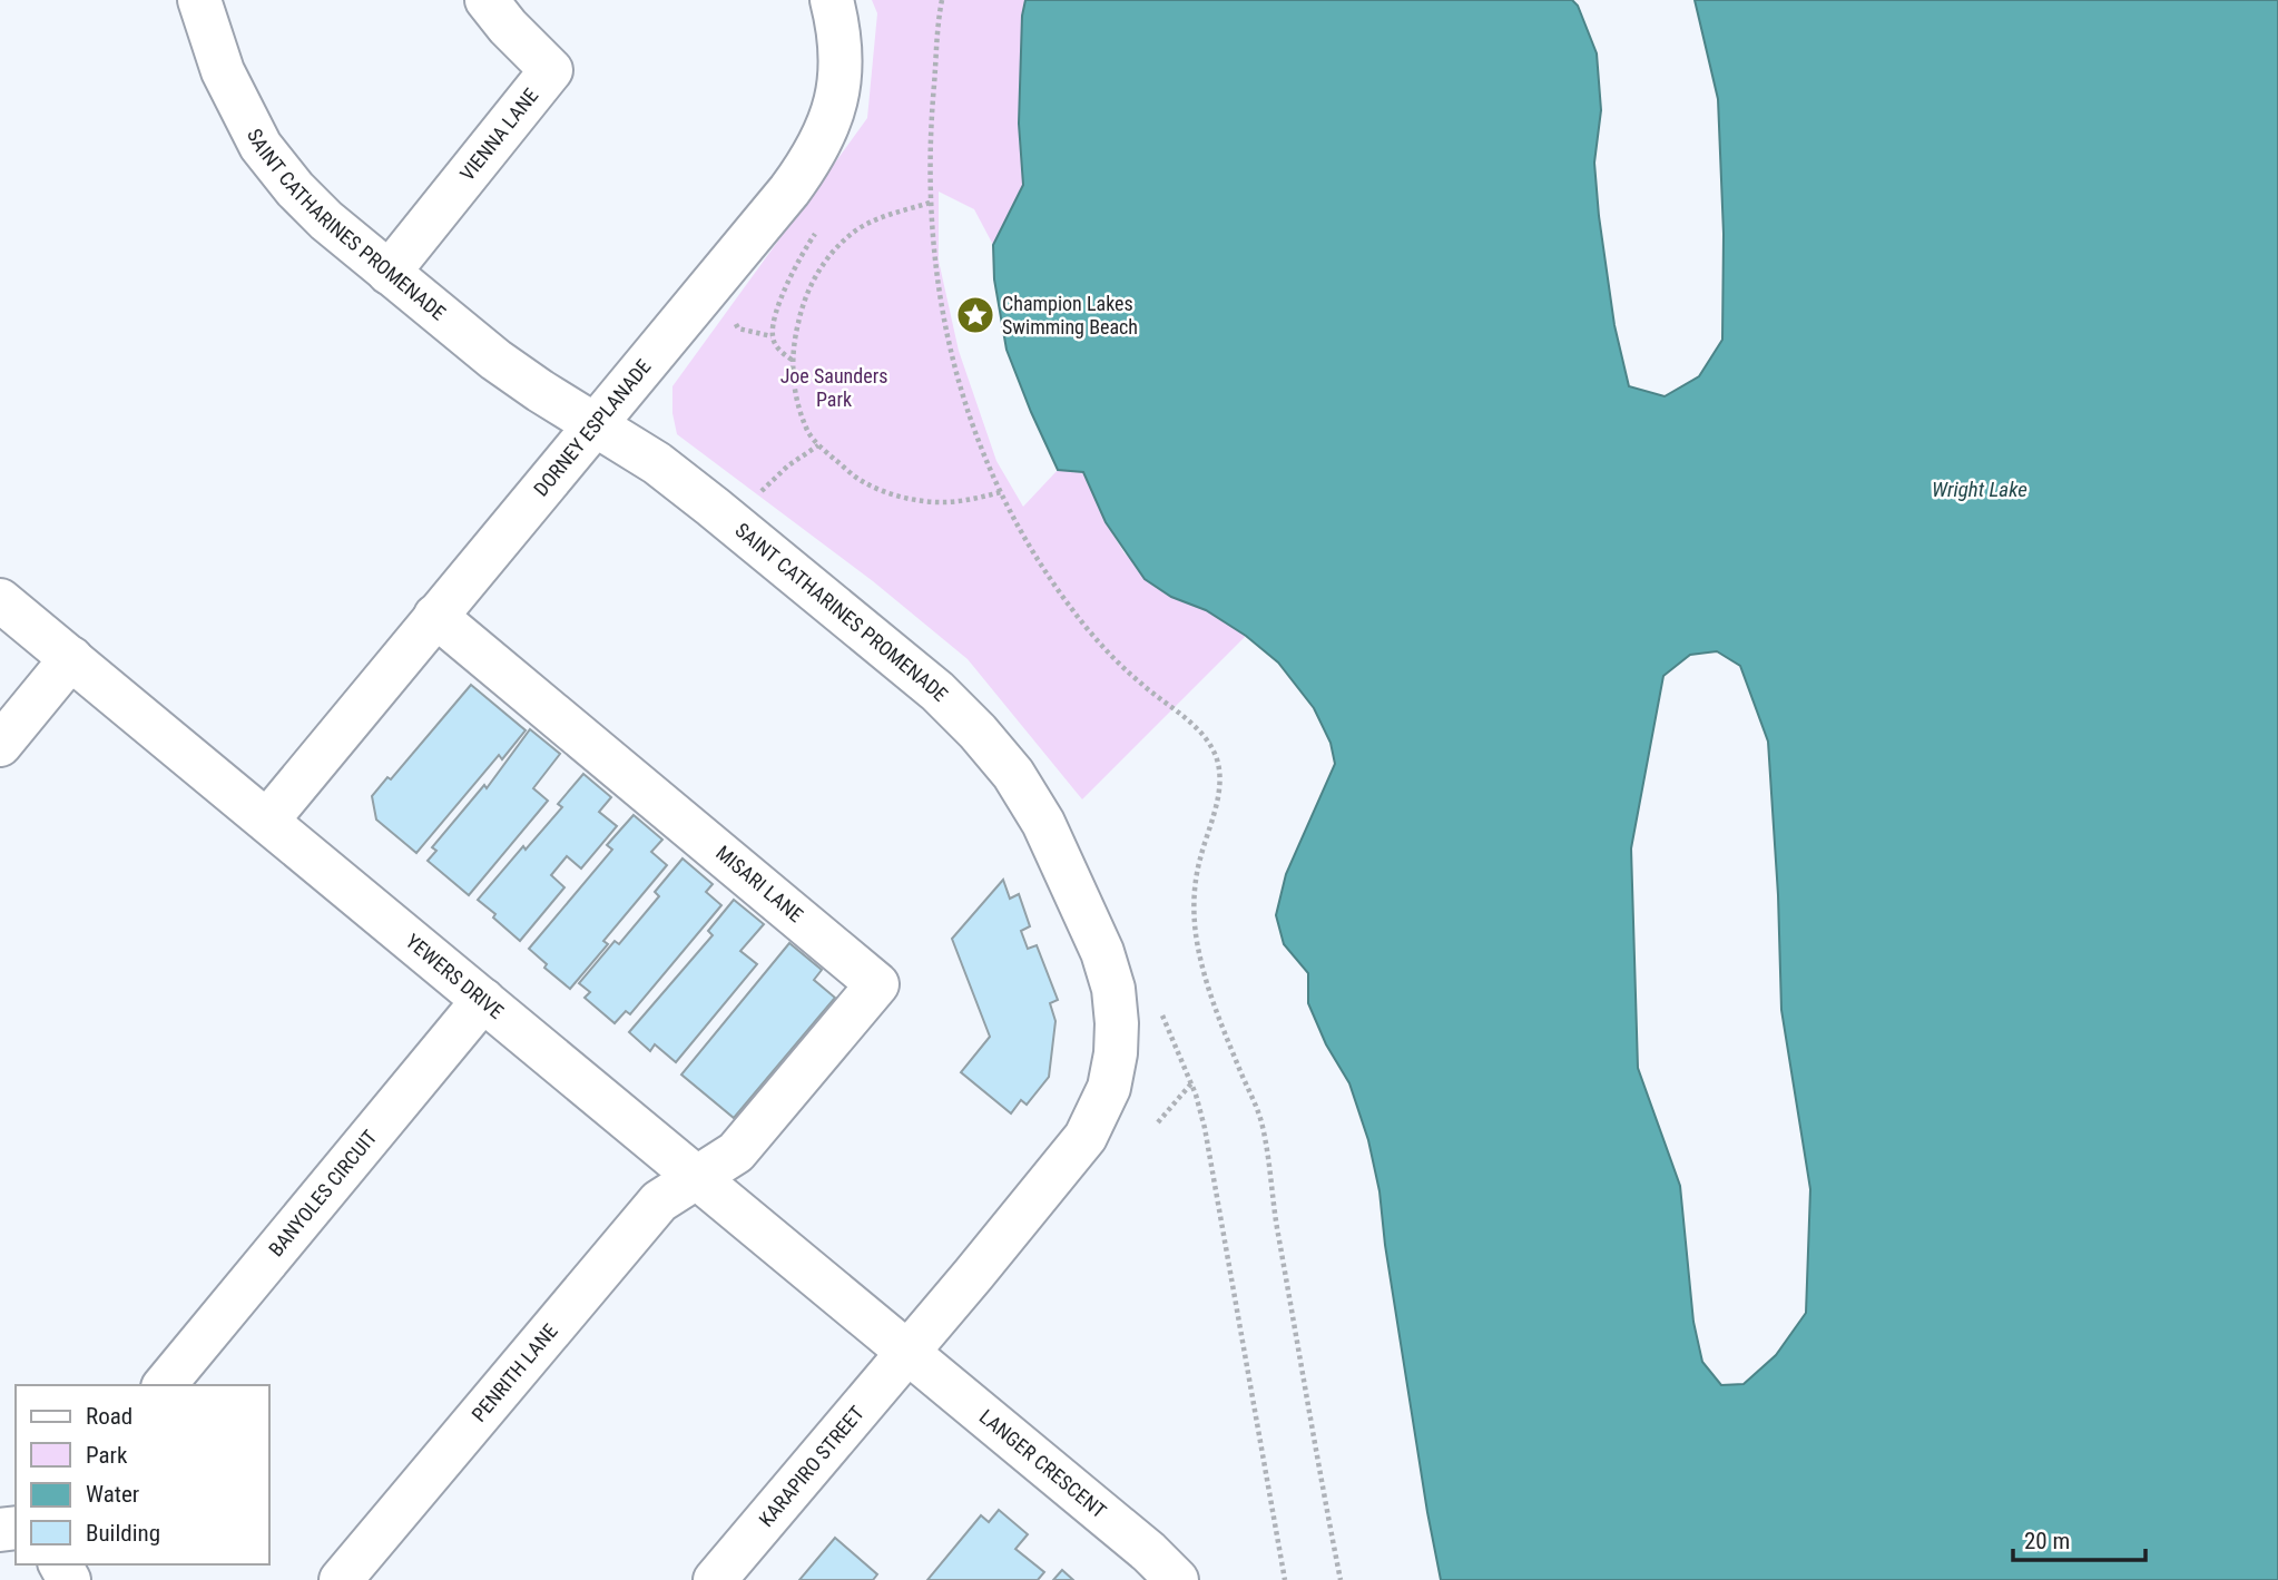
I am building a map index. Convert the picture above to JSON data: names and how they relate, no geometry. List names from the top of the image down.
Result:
{
  "streets": {
    "street": [
      "VIENNA LANE",
      "SAINT CATHARINES PROMENADE",
      "DORNEY ESPLANADE",
      "MISARI LANE",
      "YEWERS DRIVE",
      "BANYOLES CIRCUIT",
      "PENRITH LANE",
      "LANGER CRESCENT",
      "KARAPIRO STREET"
    ]
  },
  "crossings": [
    ["VIENNA LANE", "SAINT CATHARINES PROMENADE"],
    ["SAINT CATHARINES PROMENADE", "DORNEY ESPLANADE"],
    ["SAINT CATHARINES PROMENADE", "YEWERS DRIVE"],
    ["SAINT CATHARINES PROMENADE", "LANGER CRESCENT"],
    ["SAINT CATHARINES PROMENADE", "KARAPIRO STREET"],
    ["DORNEY ESPLANADE", "MISARI LANE"],
    ["DORNEY ESPLANADE", "YEWERS DRIVE"],
    ["MISARI LANE", "YEWERS DRIVE"],
    ["MISARI LANE", "PENRITH LANE"],
    ["YEWERS DRIVE", "BANYOLES CIRCUIT"],
    ["YEWERS DRIVE", "PENRITH LANE"],
    ["YEWERS DRIVE", "LANGER CRESCENT"],
    ["YEWERS DRIVE", "KARAPIRO STREET"],
    ["LANGER CRESCENT", "KARAPIRO STREET"]
  ],
  "water": ["Wright Lake"],
  "parks": ["Joe Saunders Park"],
  "places": {
    "place": ["Champion Lakes Swimming Beach"]
  },
  "legend": [
    "Road",
    "Park",
    "Water",
    "Building"
  ],
  "scale_bar": "20 m"
}
